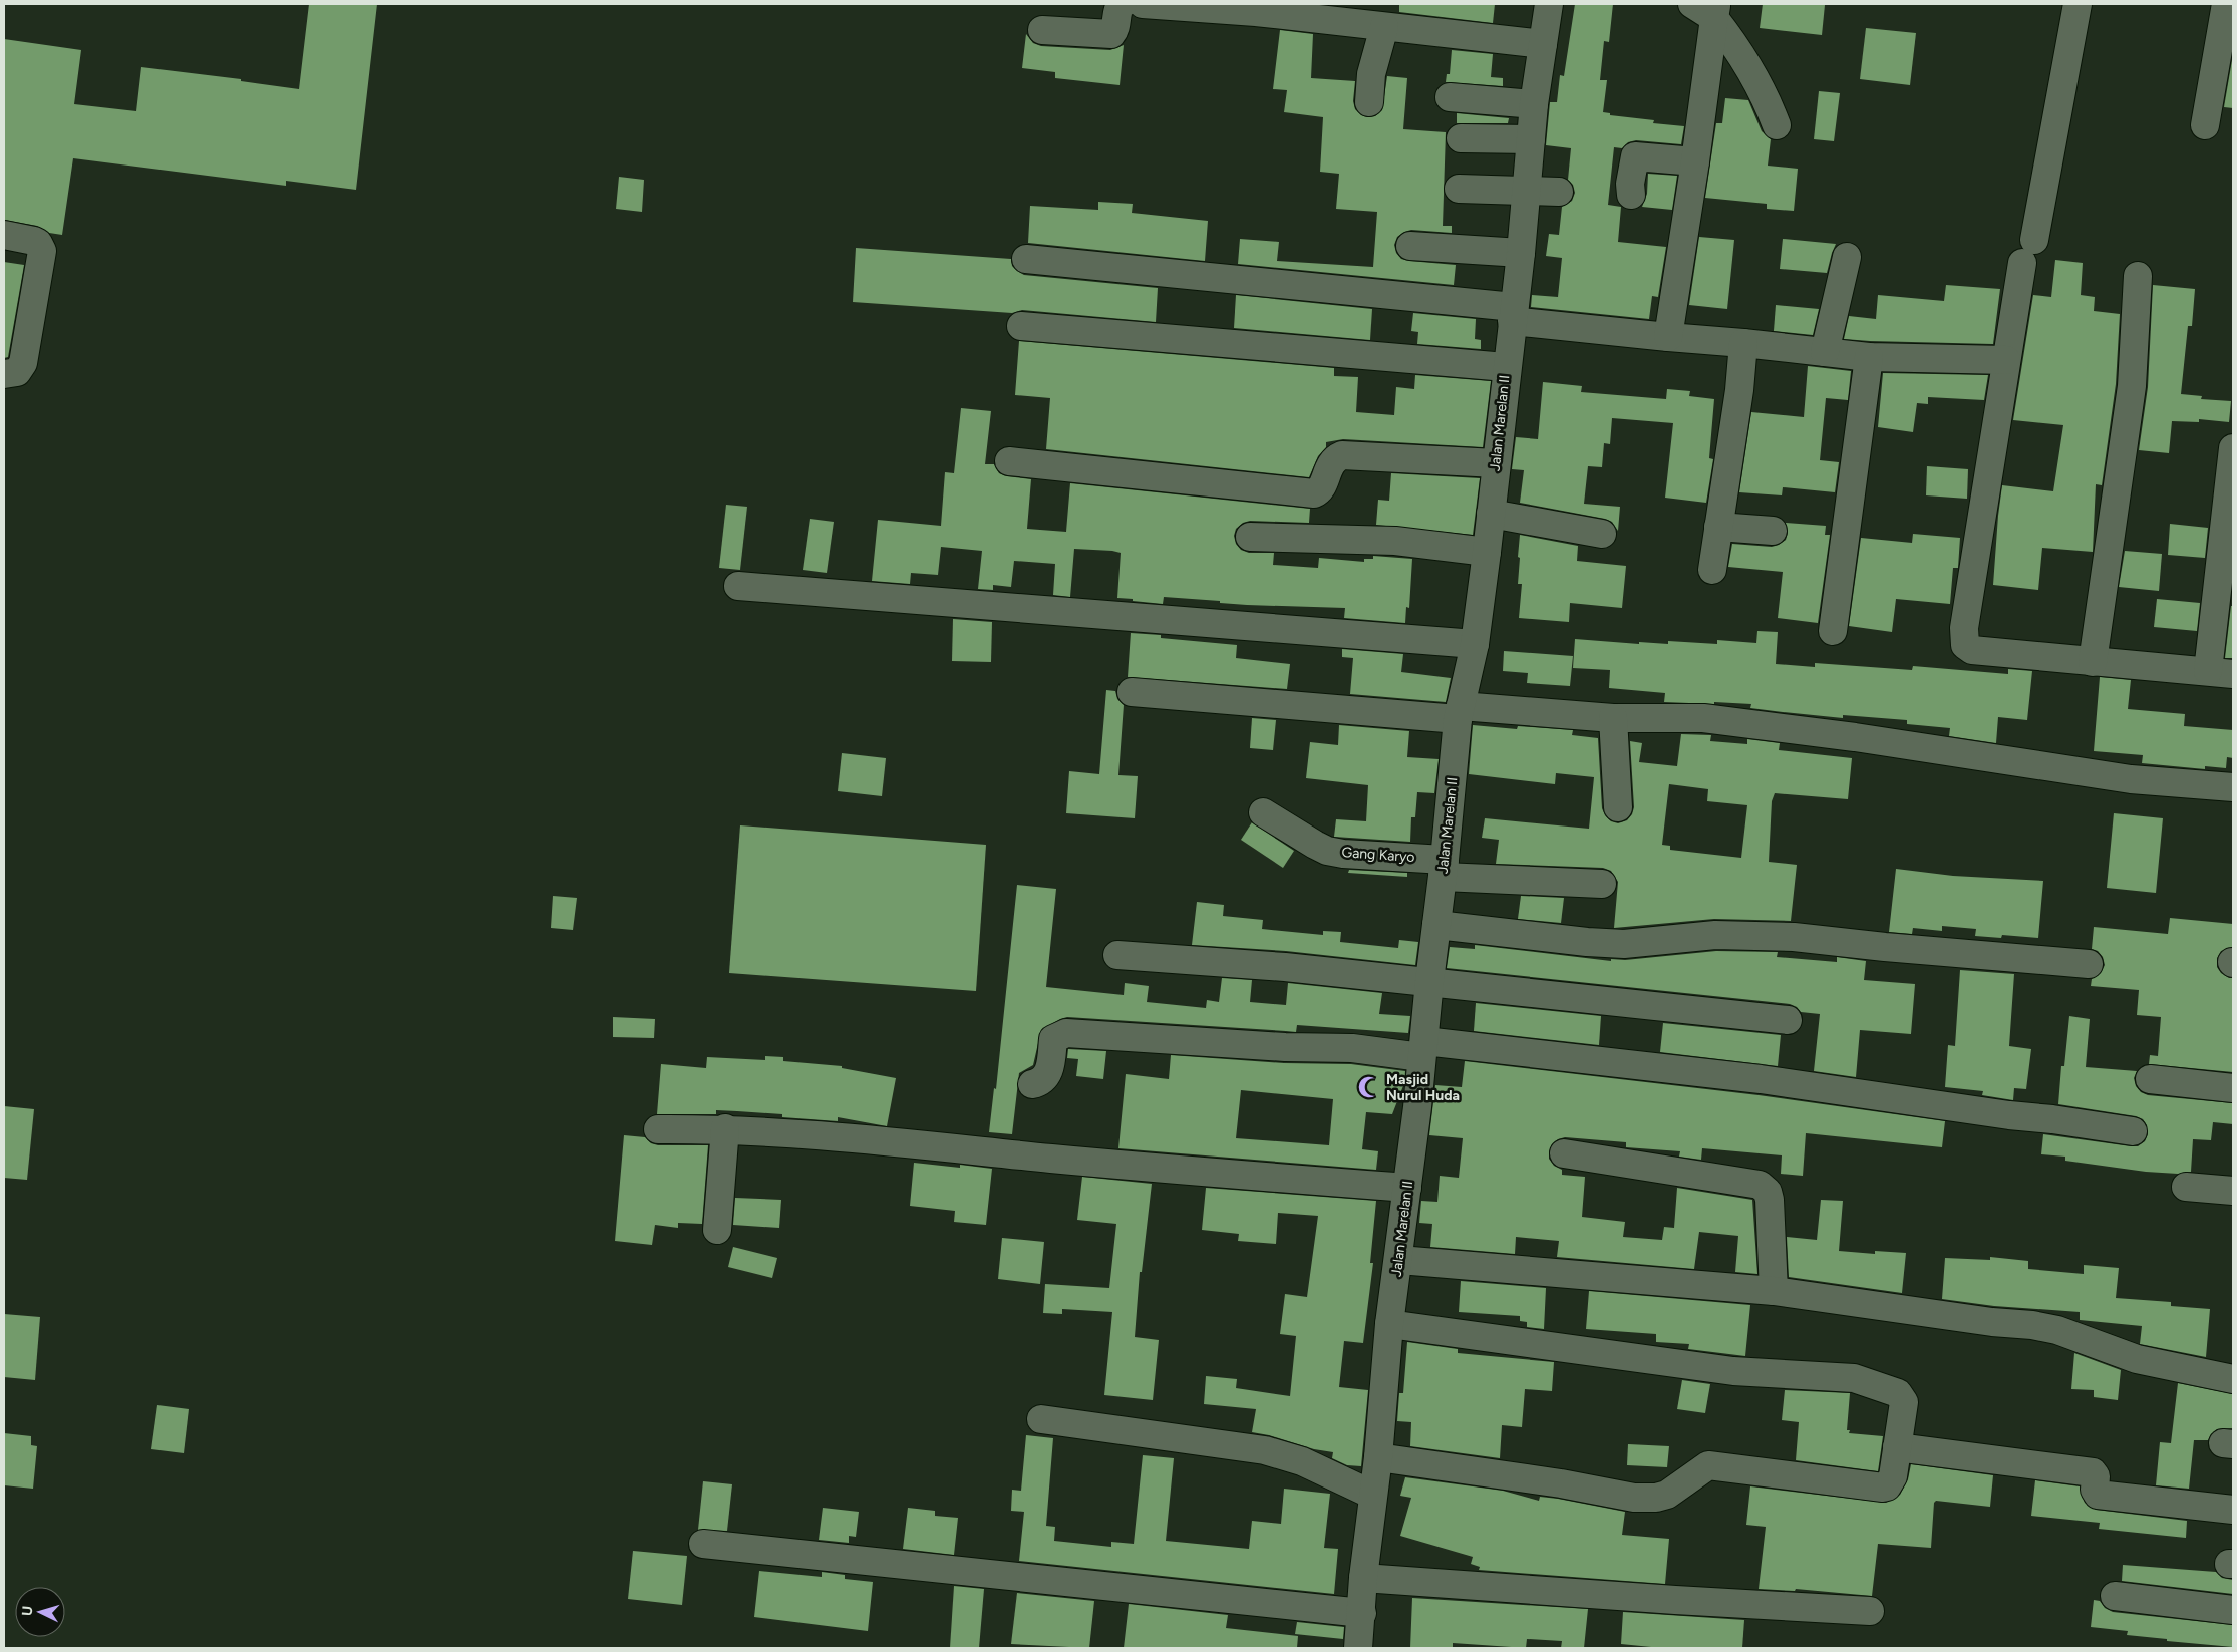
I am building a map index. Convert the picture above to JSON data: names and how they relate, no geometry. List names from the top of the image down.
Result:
{
  "streets": {
    "street": ["Jalan Marelan II", "Gang Karyo"]
  },
  "crossings": [
    ["Jalan Marelan II", "Gang Karyo"]
  ],
  "places": {
    "mosque": ["Masjid Nurul Huda"]
  },
  "north": "left"
}
